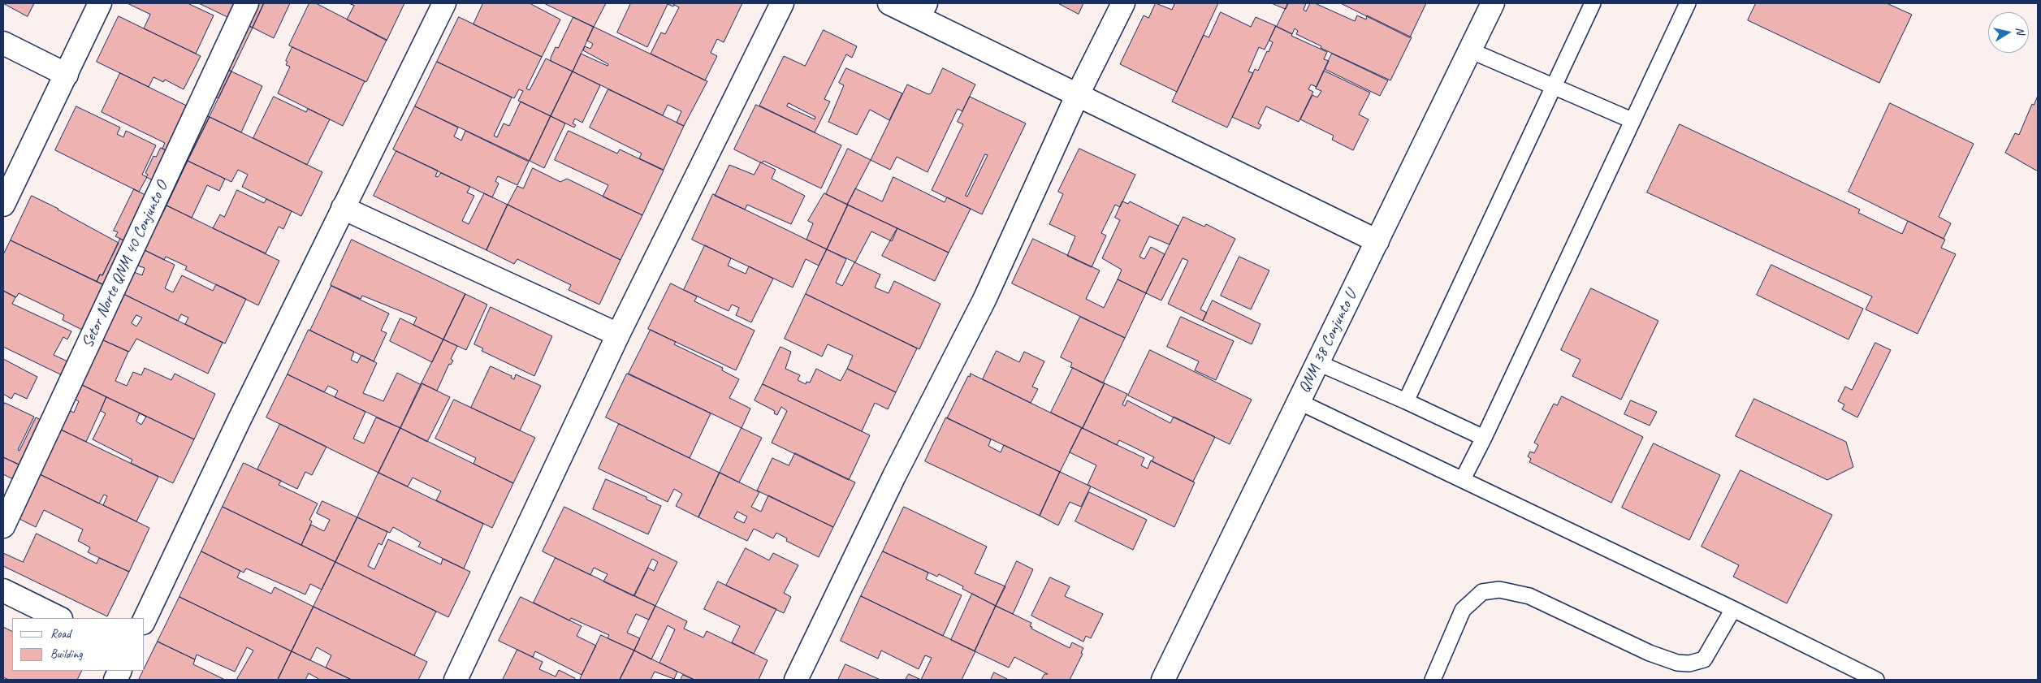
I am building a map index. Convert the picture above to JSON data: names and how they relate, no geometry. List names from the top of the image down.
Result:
{
  "streets": {
    "street": ["Setor Norte QNM 40 Conjunto O", "QNM 38 Conjunto U"]
  },
  "legend": ["Road", "Building"],
  "north": "right"
}
